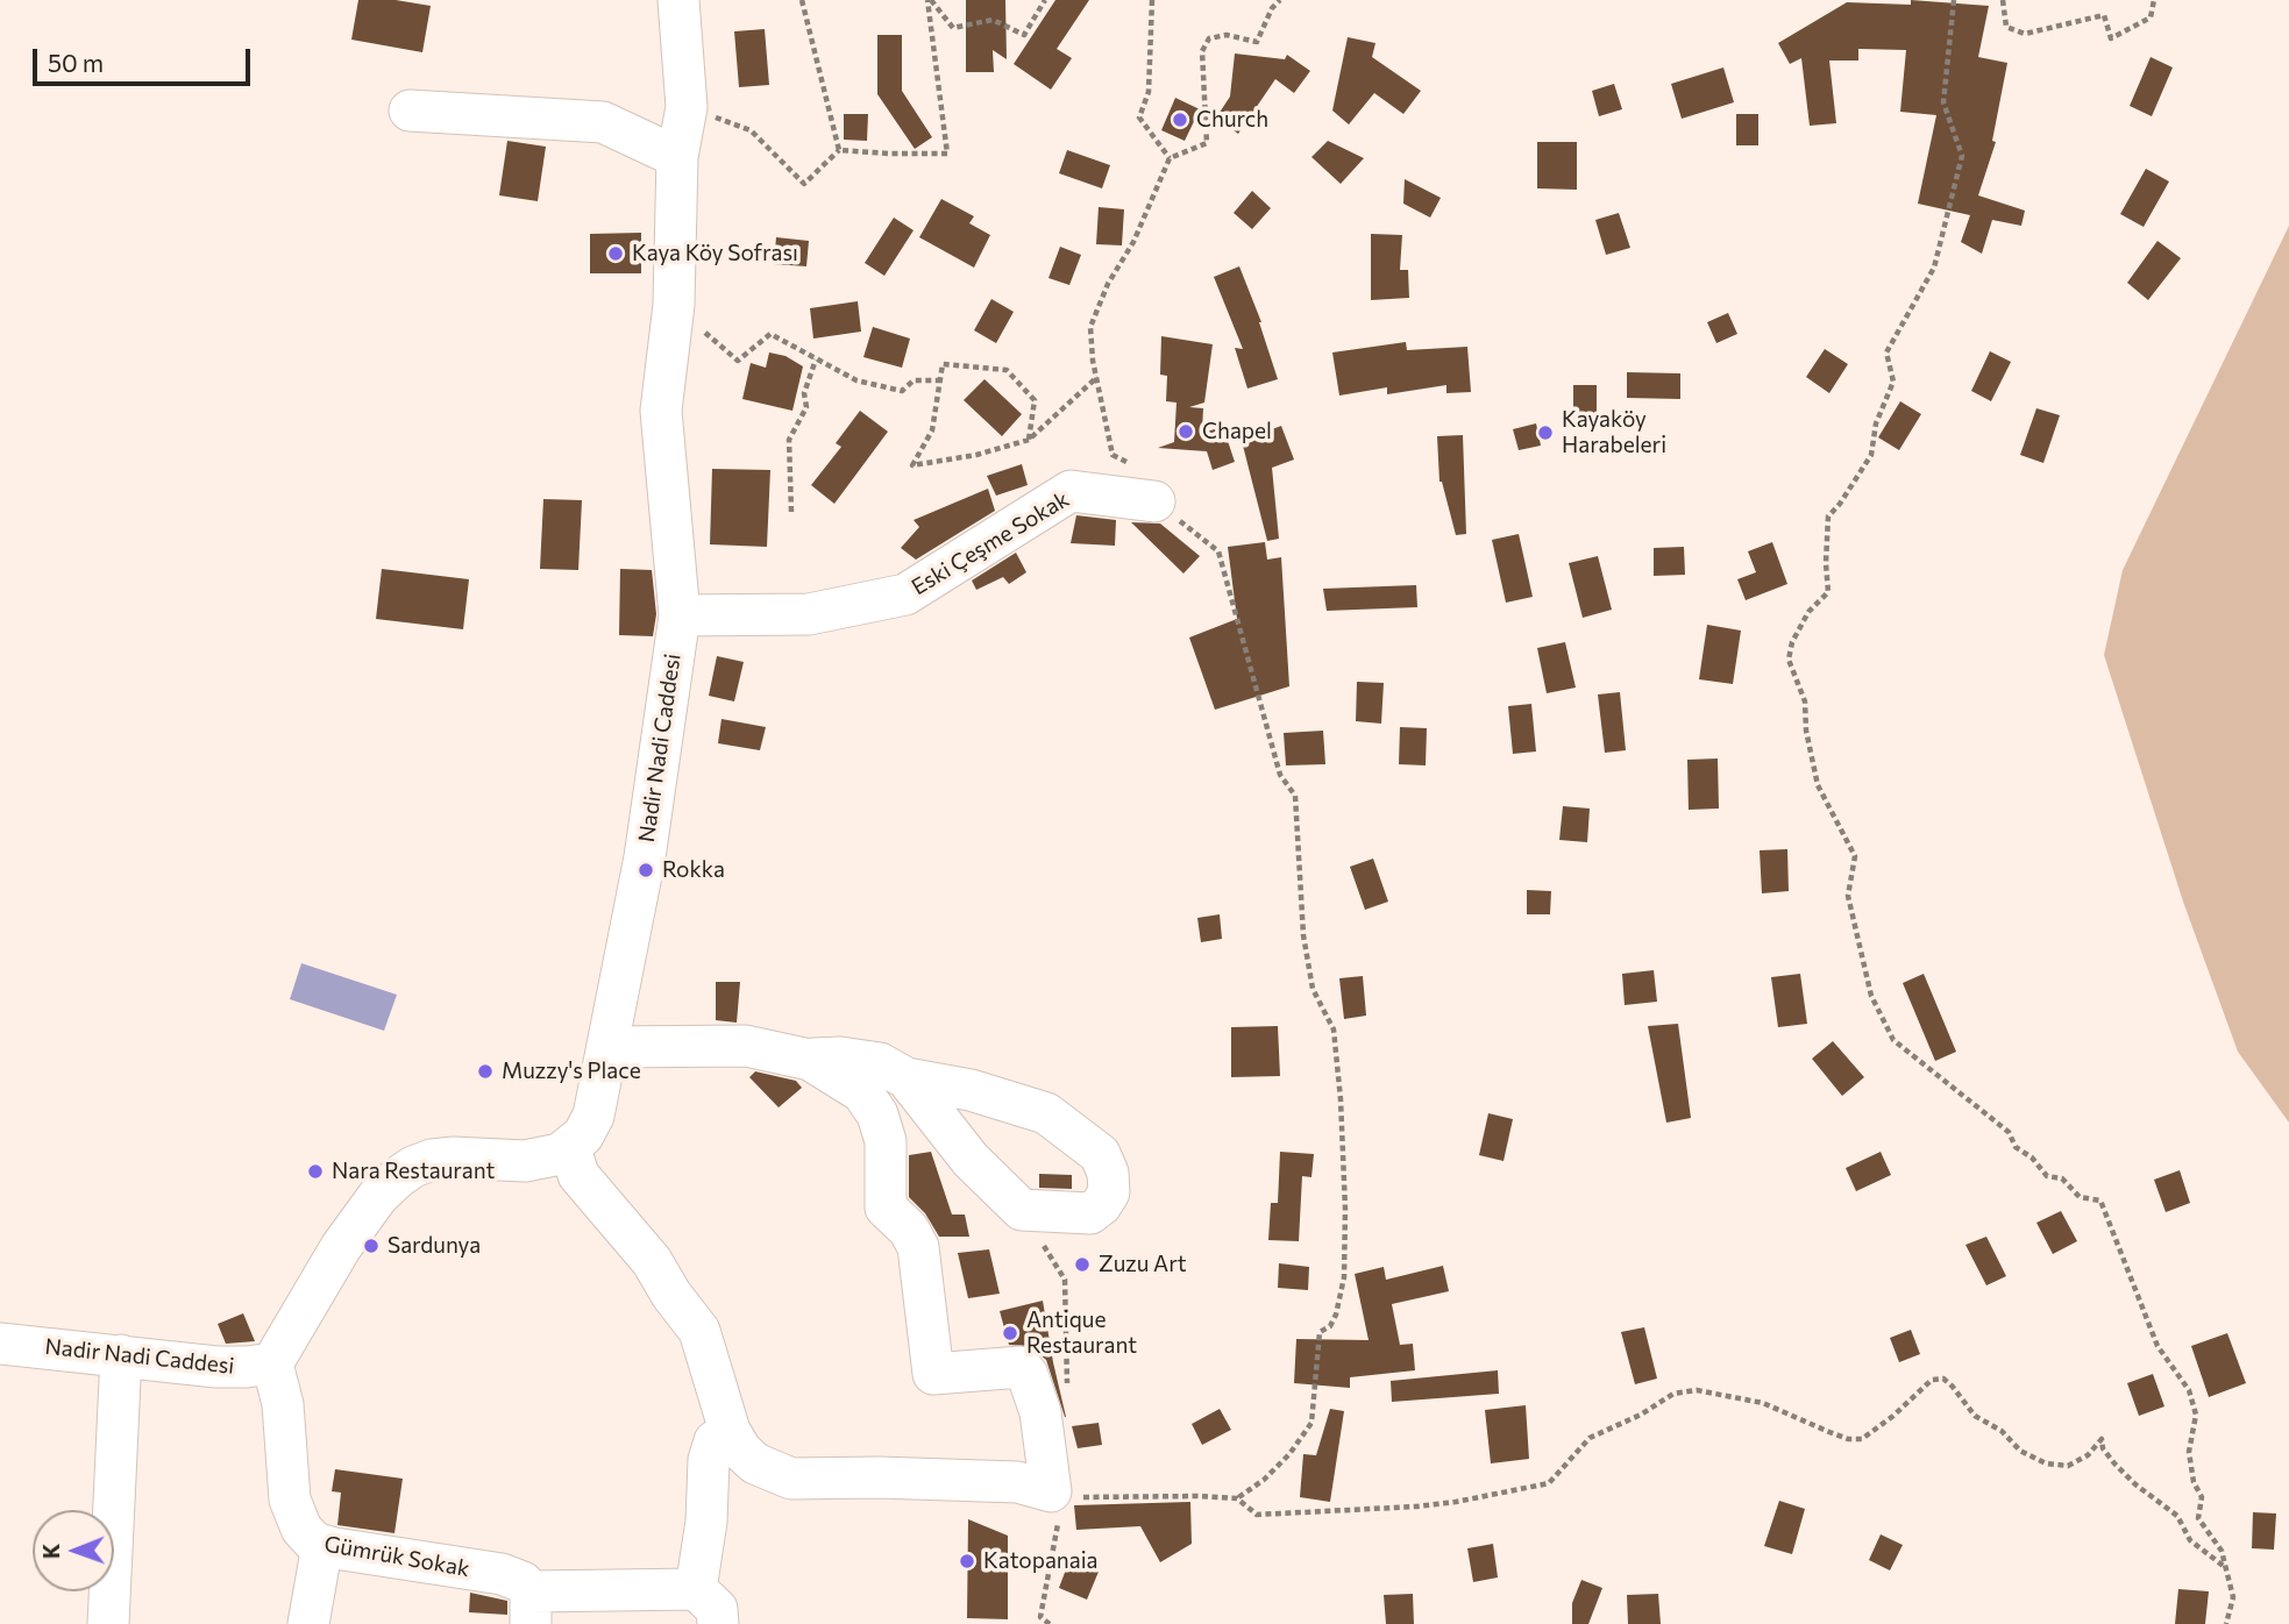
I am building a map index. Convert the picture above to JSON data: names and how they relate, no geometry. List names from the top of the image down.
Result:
{
  "streets": {
    "street": ["Eski Çeşme Sokak", "Nadir Nadi Caddesi", "Gümrük Sokak"]
  },
  "crossings": [
    ["Eski Çeşme Sokak", "Nadir Nadi Caddesi"],
    ["Nadir Nadi Caddesi", "Gümrük Sokak"]
  ],
  "places": [
    "Church",
    "Kaya Köy Sofrası",
    "Chapel",
    "Kayaköy Harabeleri",
    "Rokka",
    "Muzzy's Place",
    "Nara Restaurant",
    "Sardunya",
    "Zuzu Art",
    "Antique Restaurant",
    "Katopanaia"
  ],
  "scale_bar": "50 m",
  "north": "left"
}
